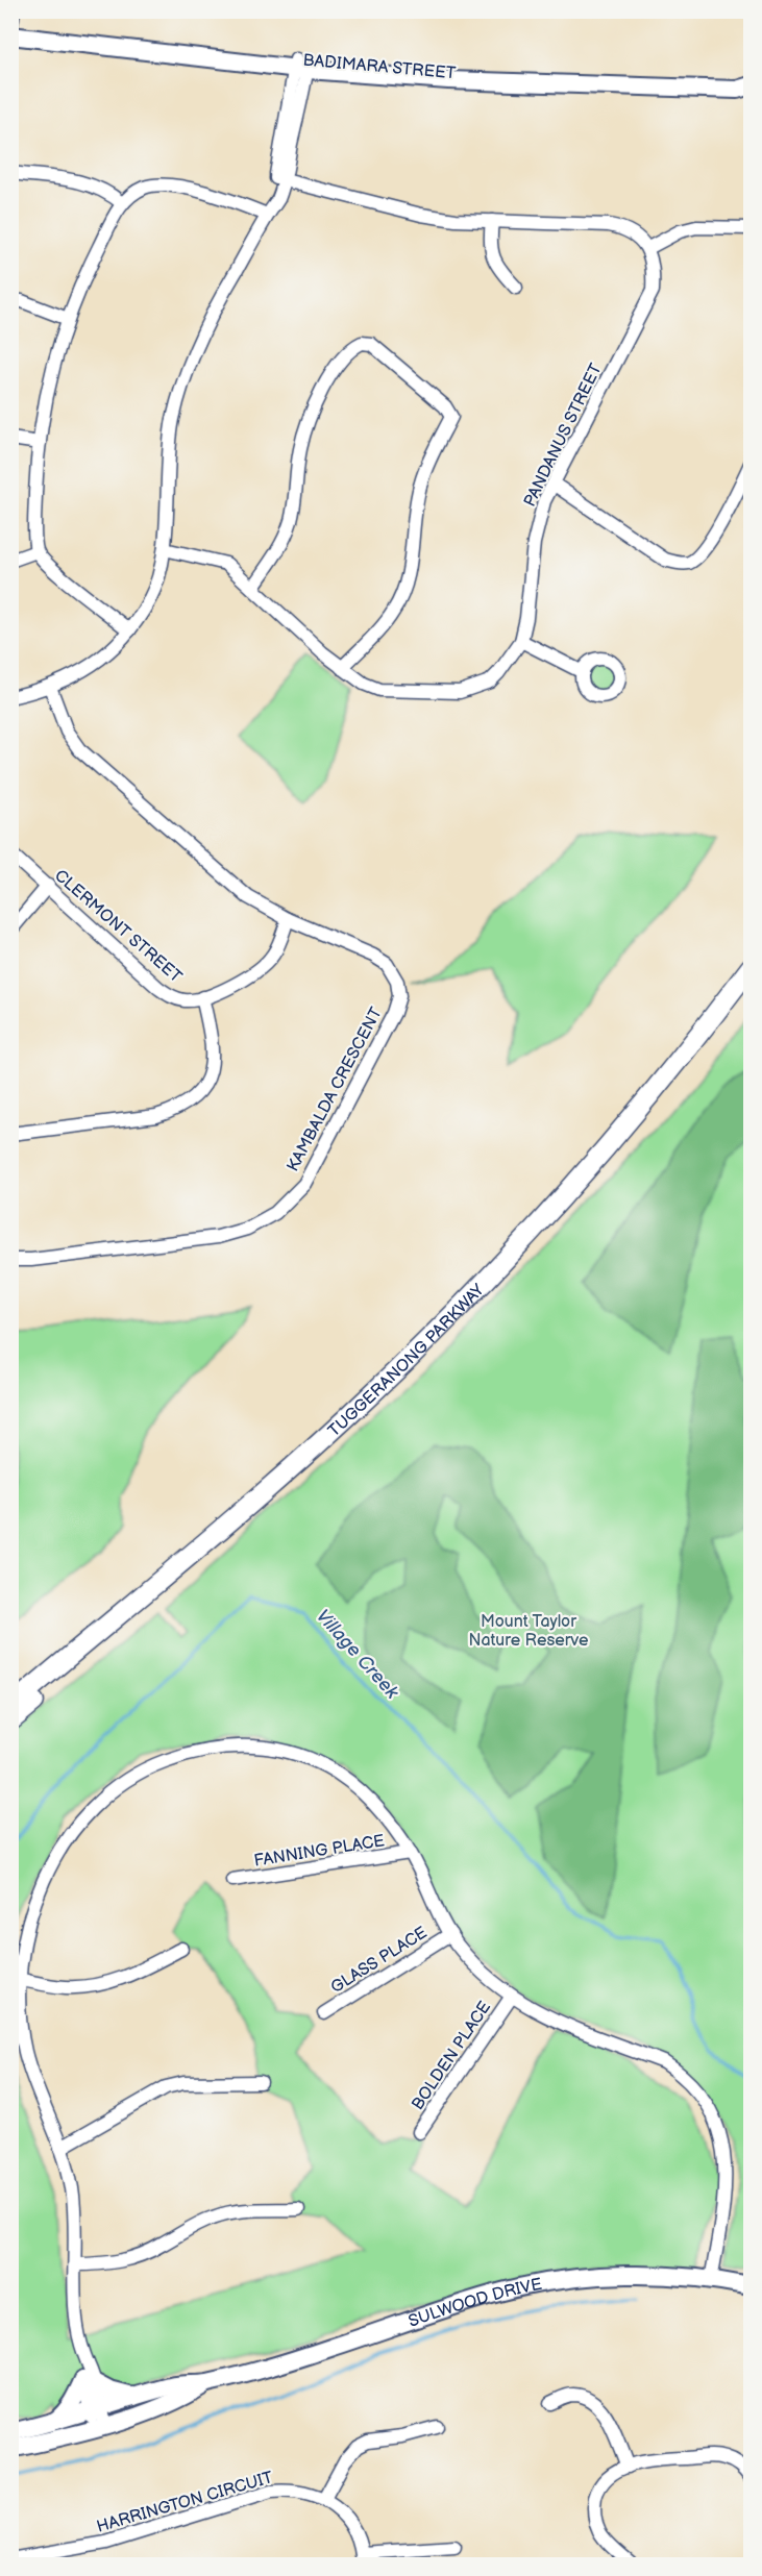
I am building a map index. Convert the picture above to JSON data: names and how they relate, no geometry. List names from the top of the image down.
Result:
{
  "streets": {
    "highway": ["TUGGERANONG PARKWAY"],
    "main road": ["BADIMARA STREET", "SULWOOD DRIVE"],
    "street": [
      "PANDANUS STREET",
      "CLERMONT STREET",
      "KAMBALDA CRESCENT",
      "FANNING PLACE",
      "GLASS PLACE",
      "BOLDEN PLACE",
      "HARRINGTON CIRCUIT"
    ]
  },
  "crossings": [
    ["CLERMONT STREET", "KAMBALDA CRESCENT"]
  ],
  "water": ["Village Creek"],
  "parks": ["Mount Taylor Nature Reserve"]
}
